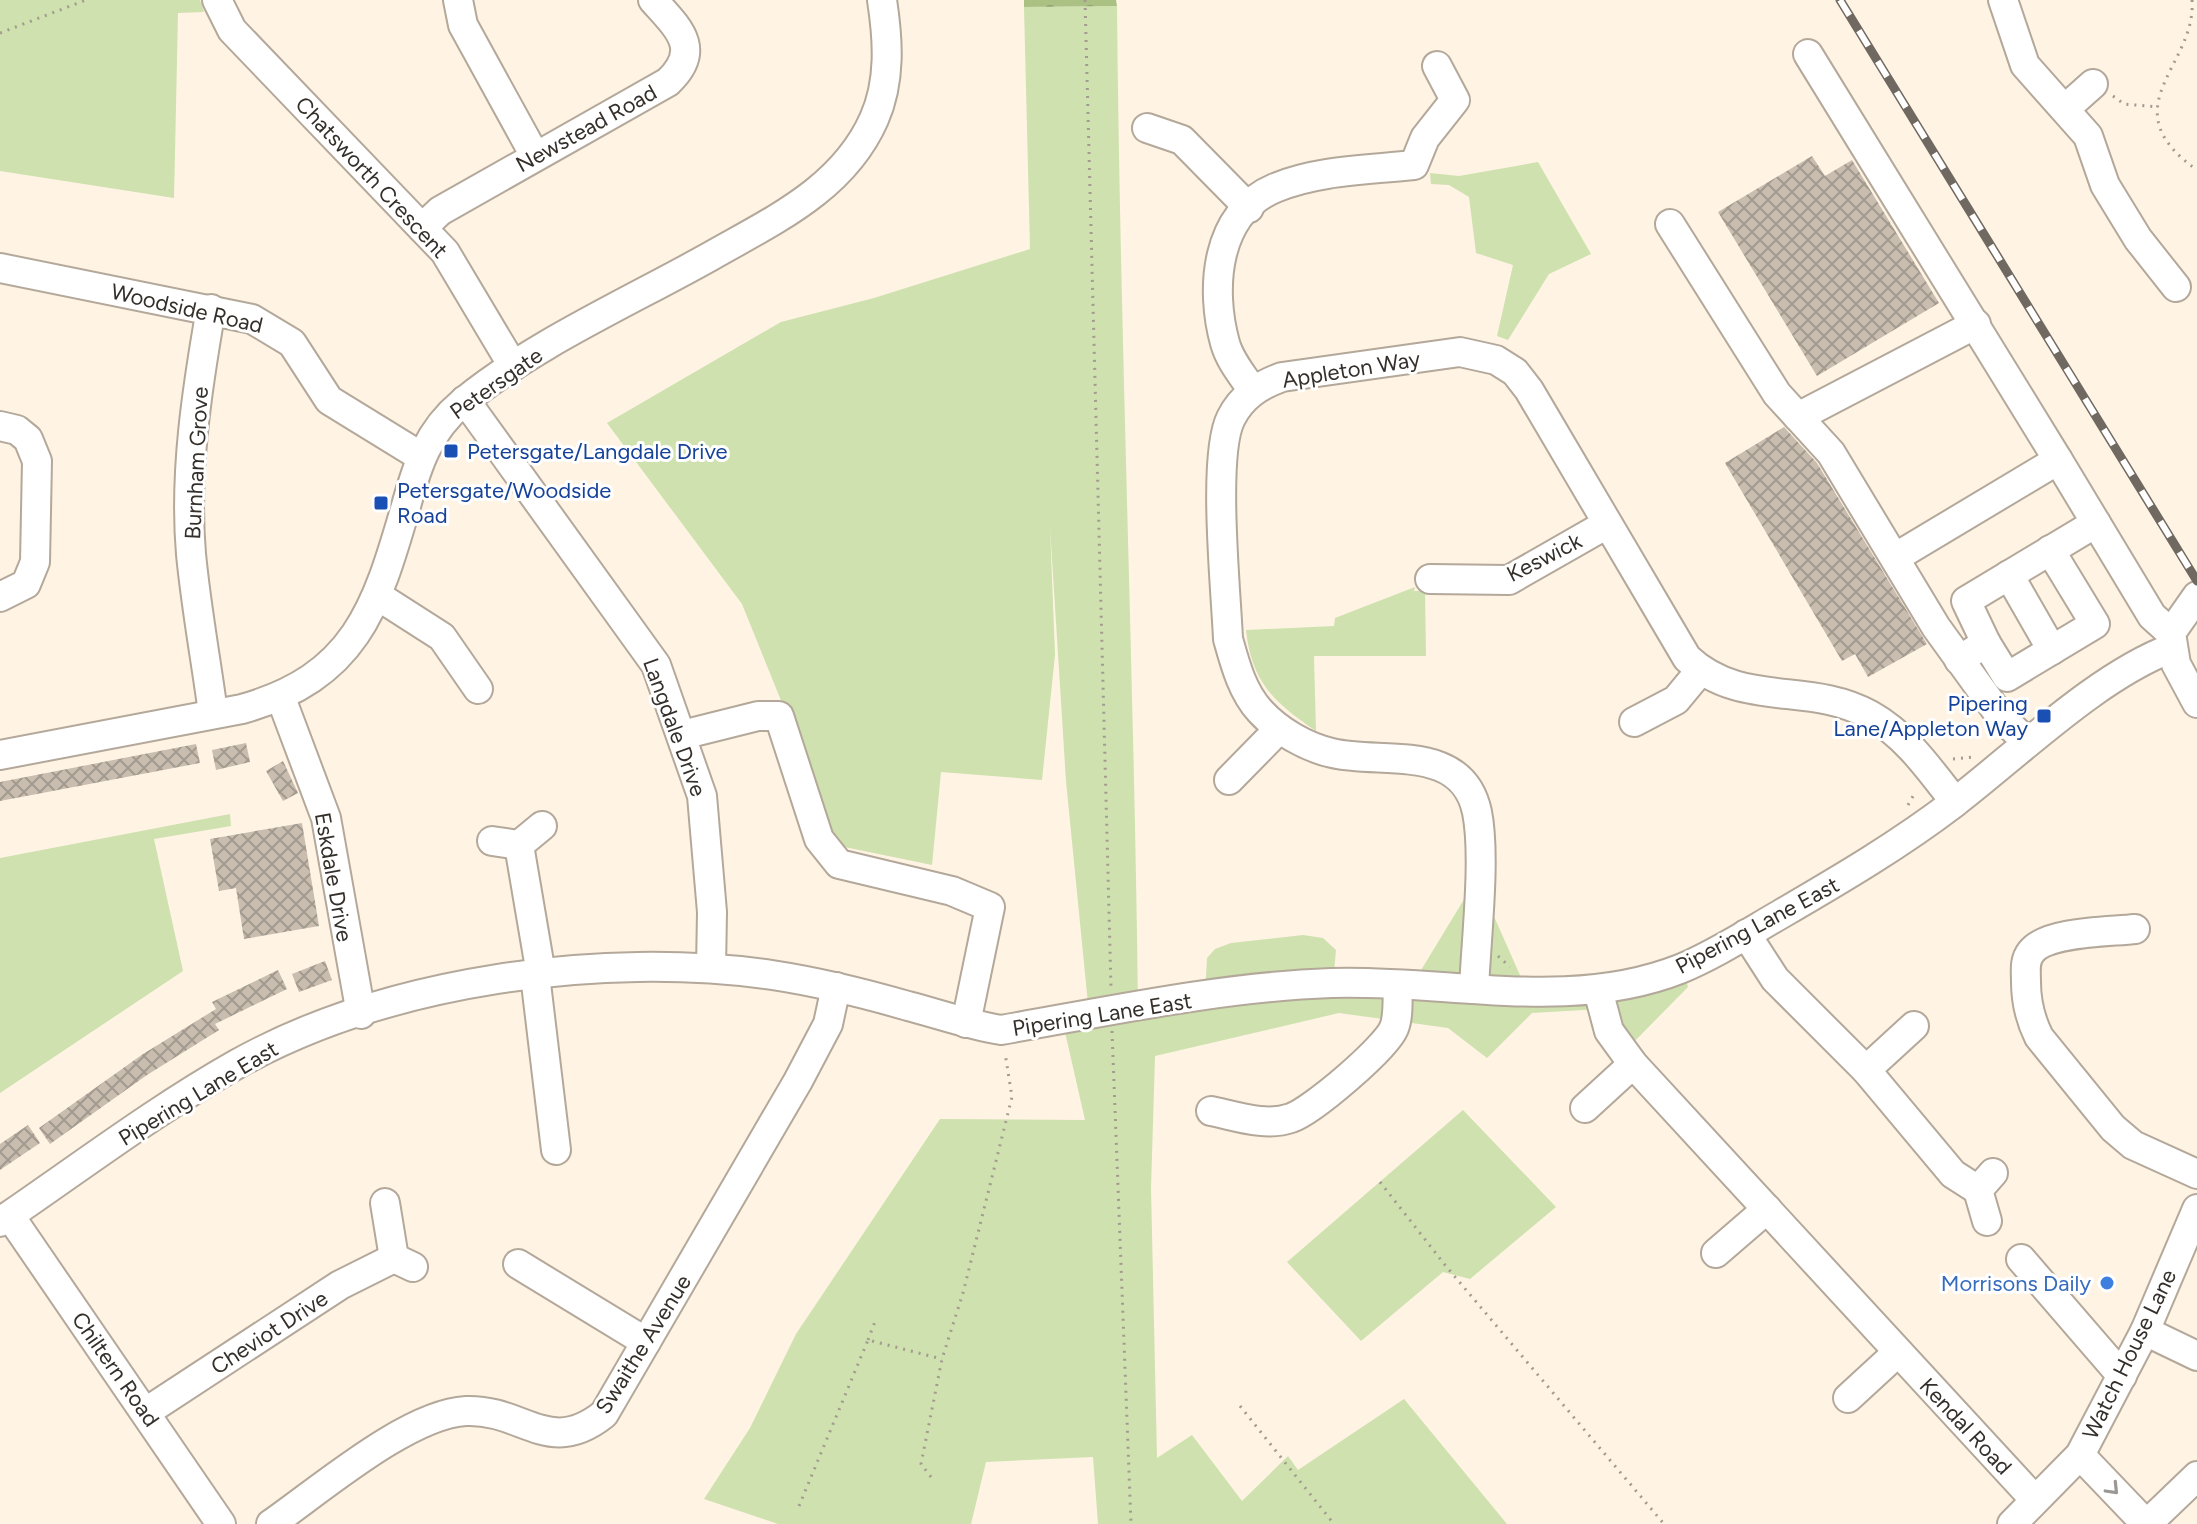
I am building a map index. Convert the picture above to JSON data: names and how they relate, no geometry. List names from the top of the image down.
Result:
{
  "streets": {
    "street": [
      "Newstead Road",
      "Chatsworth Crescent",
      "Woodside Road",
      "Appleton Way",
      "Petersgate",
      "Burnham Grove",
      "Keswick",
      "Langdale Drive",
      "Eskdale Drive",
      "Pipering Lane East",
      "Cheviot Drive",
      "Swaithe Avenue",
      "Watch House Lane",
      "Chiltern Road",
      "Kendal Road"
    ]
  },
  "crossings": [
    ["Newstead Road", "Chatsworth Crescent"],
    ["Chatsworth Crescent", "Petersgate"],
    ["Woodside Road", "Petersgate"],
    ["Woodside Road", "Burnham Grove"],
    ["Appleton Way", "Keswick"],
    ["Appleton Way", "Pipering Lane East"],
    ["Petersgate", "Burnham Grove"],
    ["Petersgate", "Langdale Drive"],
    ["Petersgate", "Eskdale Drive"],
    ["Langdale Drive", "Pipering Lane East"],
    ["Eskdale Drive", "Pipering Lane East"],
    ["Pipering Lane East", "Swaithe Avenue"],
    ["Pipering Lane East", "Chiltern Road"],
    ["Pipering Lane East", "Kendal Road"],
    ["Cheviot Drive", "Chiltern Road"],
    ["Watch House Lane", "Kendal Road"]
  ],
  "places": {
    "transit": ["Petersgate/Langdale Drive", "Petersgate/Woodside Road", "Pipering Lane/Appleton Way"],
    "other": ["Morrisons Daily"]
  }
}
